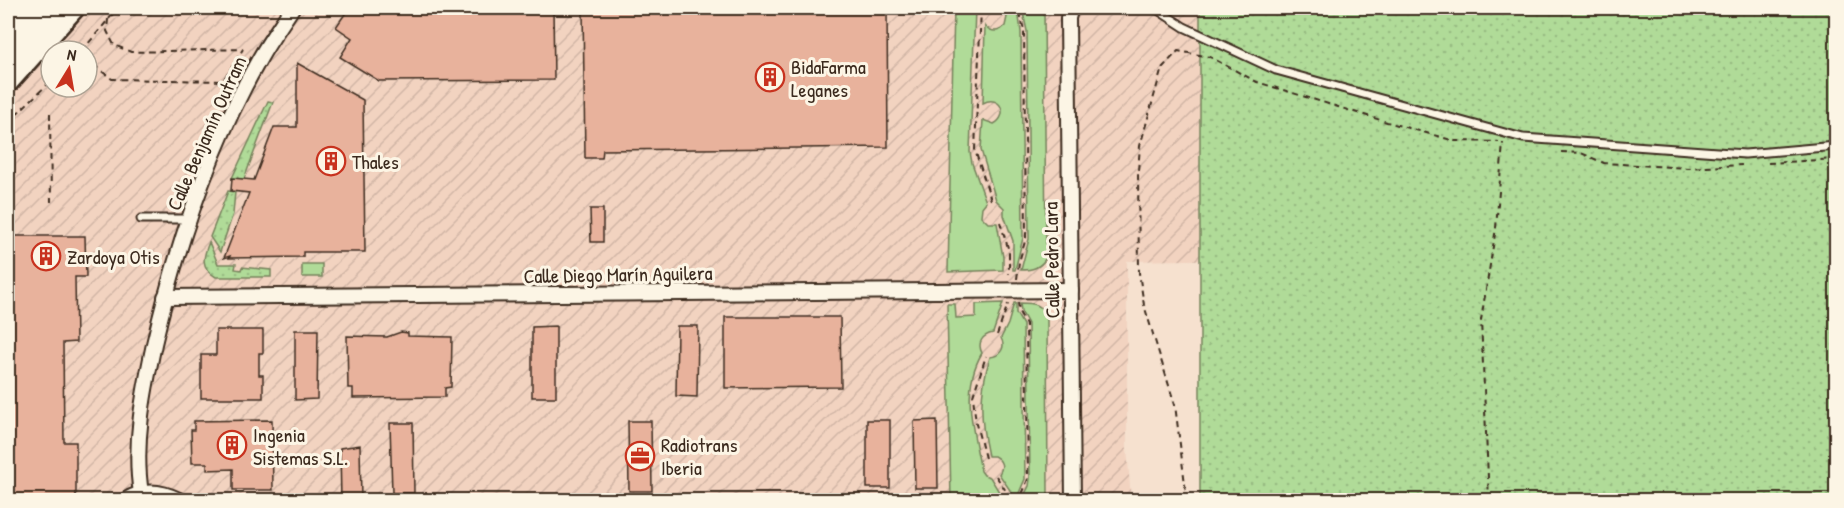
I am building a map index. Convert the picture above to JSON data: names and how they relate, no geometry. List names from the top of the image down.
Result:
{
  "streets": {
    "street": ["Calle Benjamín Outram", "Calle Pedro Lara", "Calle Diego Marín Aguilera"]
  },
  "crossings": [
    ["Calle Benjamín Outram", "Calle Diego Marín Aguilera"],
    ["Calle Pedro Lara", "Calle Diego Marín Aguilera"]
  ],
  "places": {
    "building": [
      "BidaFarma Leganes",
      "Thales",
      "Zardoya Otis",
      "Ingenia Sistemas S.L."
    ],
    "office": ["Radiotrans Iberia"]
  },
  "north": "top"
}
